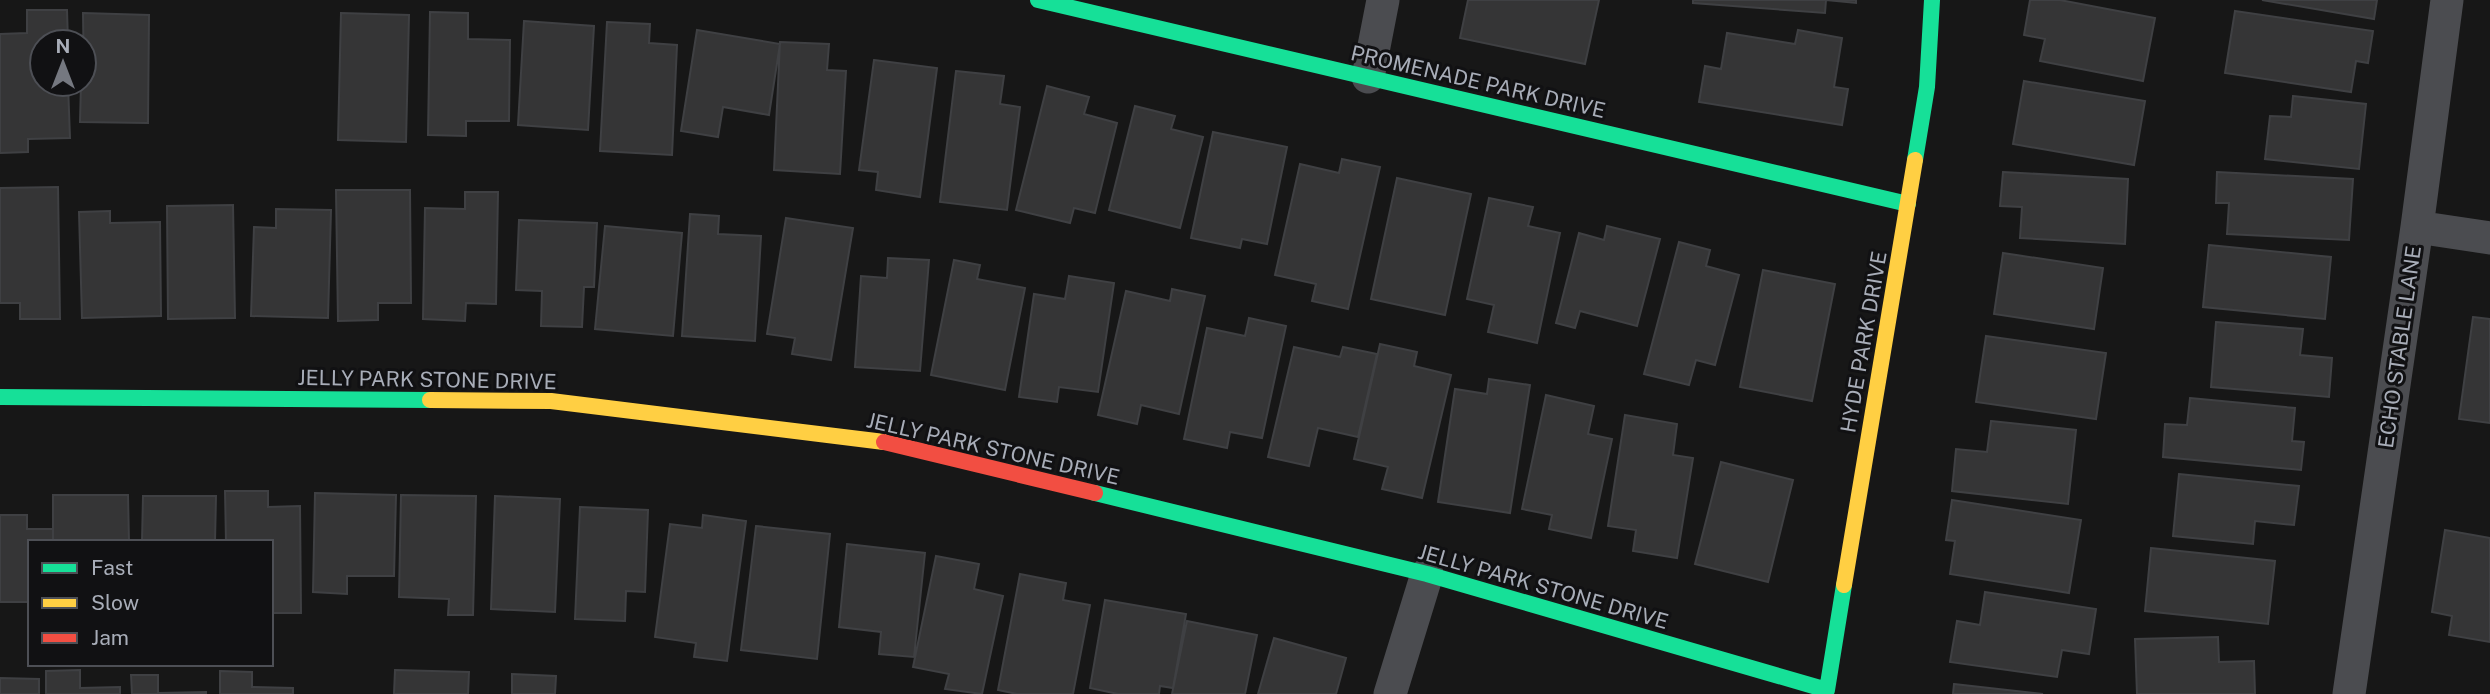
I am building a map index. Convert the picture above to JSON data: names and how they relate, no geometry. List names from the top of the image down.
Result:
{
  "streets": {
    "street": [
      "PROMENADE PARK DRIVE",
      "HYDE PARK DRIVE",
      "ECHO STABLE LANE",
      "JELLY PARK STONE DRIVE"
    ]
  },
  "crossings": [
    ["PROMENADE PARK DRIVE", "HYDE PARK DRIVE"],
    ["HYDE PARK DRIVE", "JELLY PARK STONE DRIVE"]
  ],
  "legend": ["Fast", "Slow", "Jam"],
  "north": "top"
}
